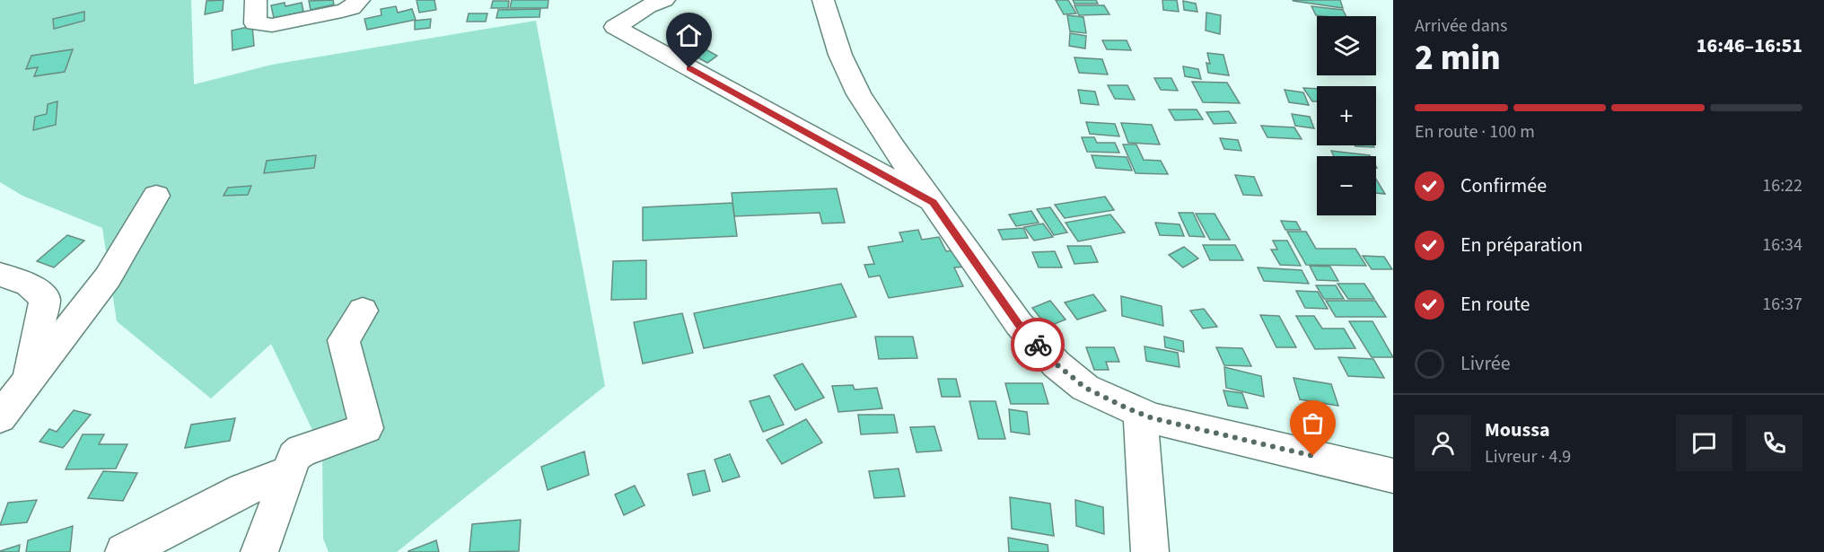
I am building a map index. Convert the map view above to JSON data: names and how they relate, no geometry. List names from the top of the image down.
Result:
{
  "page": {
    "heading": ["2 min", "Arrivée dans", "16:46–16:51"],
    "panel": ["Moussa", "Livreur · 4.9"],
    "map_buttons": ["+", "−"],
    "bar": "En route · 100 m",
    "list": [
      ["Confirmée", "16:22"],
      ["En préparation", "16:34"],
      ["En route", "16:37"],
      "Livrée"
    ]
  }
}
